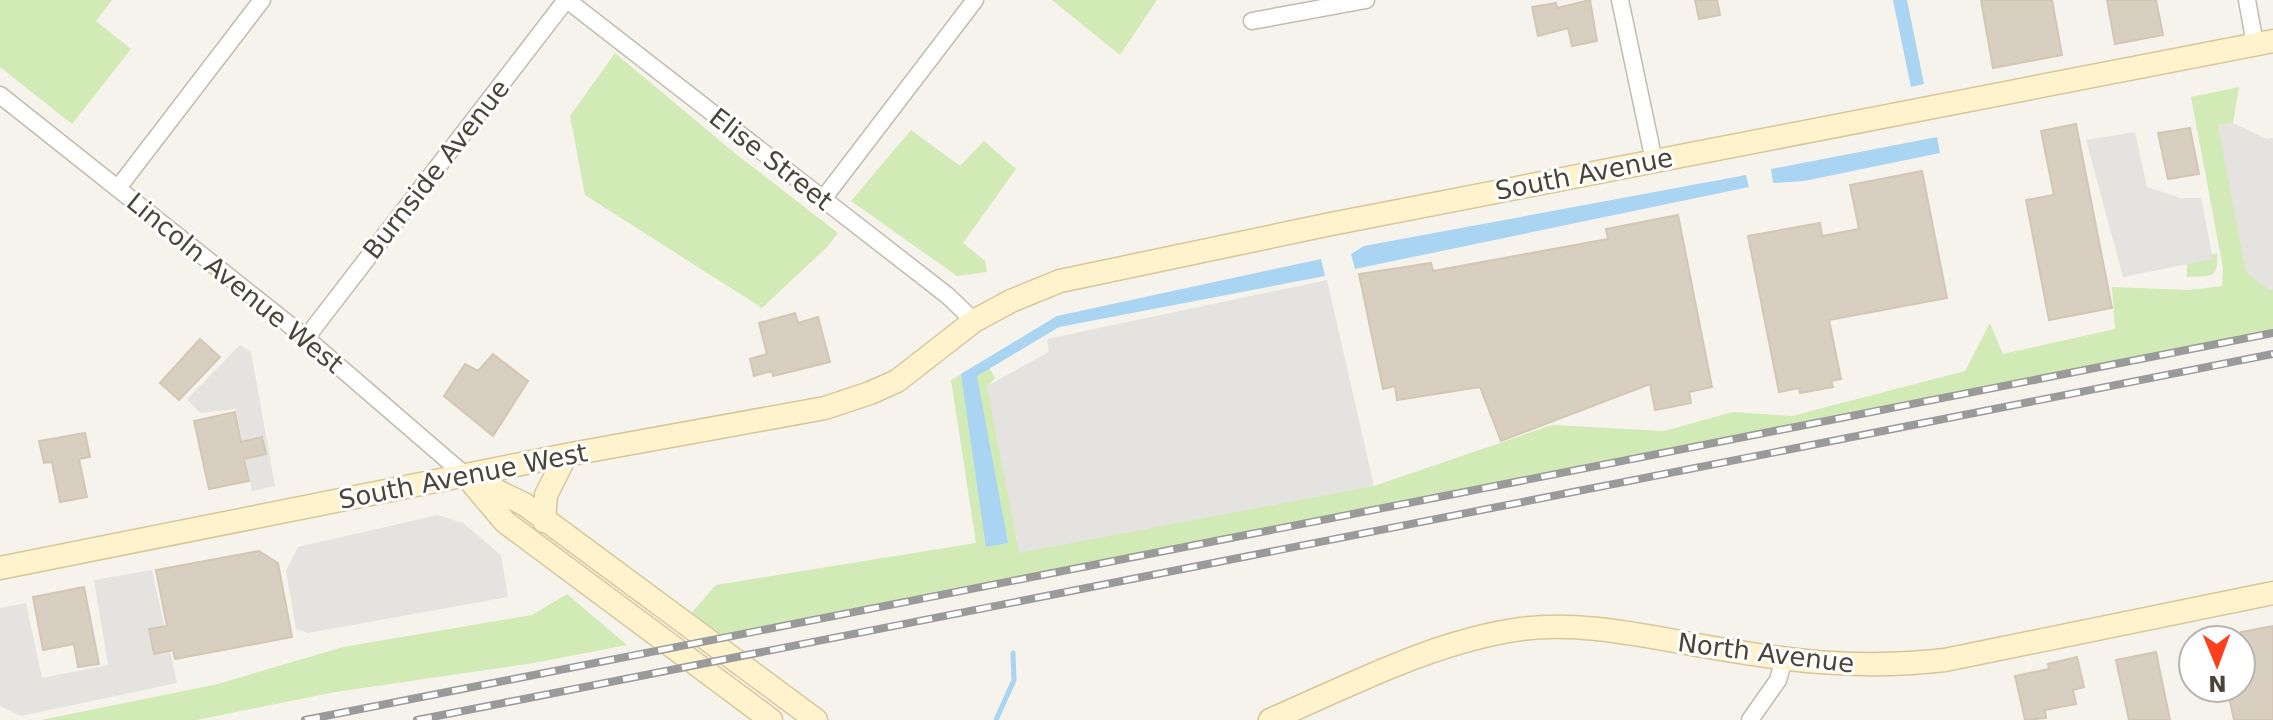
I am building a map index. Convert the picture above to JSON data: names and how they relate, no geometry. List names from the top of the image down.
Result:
{
  "streets": {
    "main road": [
      "South Avenue",
      "Lincoln Avenue West",
      "South Avenue West",
      "North Avenue"
    ],
    "street": ["Elise Street", "Burnside Avenue"]
  },
  "crossings": [
    ["Elise Street", "Burnside Avenue"],
    ["Elise Street", "South Avenue"],
    ["Burnside Avenue", "Lincoln Avenue West"],
    ["South Avenue", "South Avenue West"],
    ["Lincoln Avenue West", "South Avenue West"]
  ],
  "north": "bottom"
}
